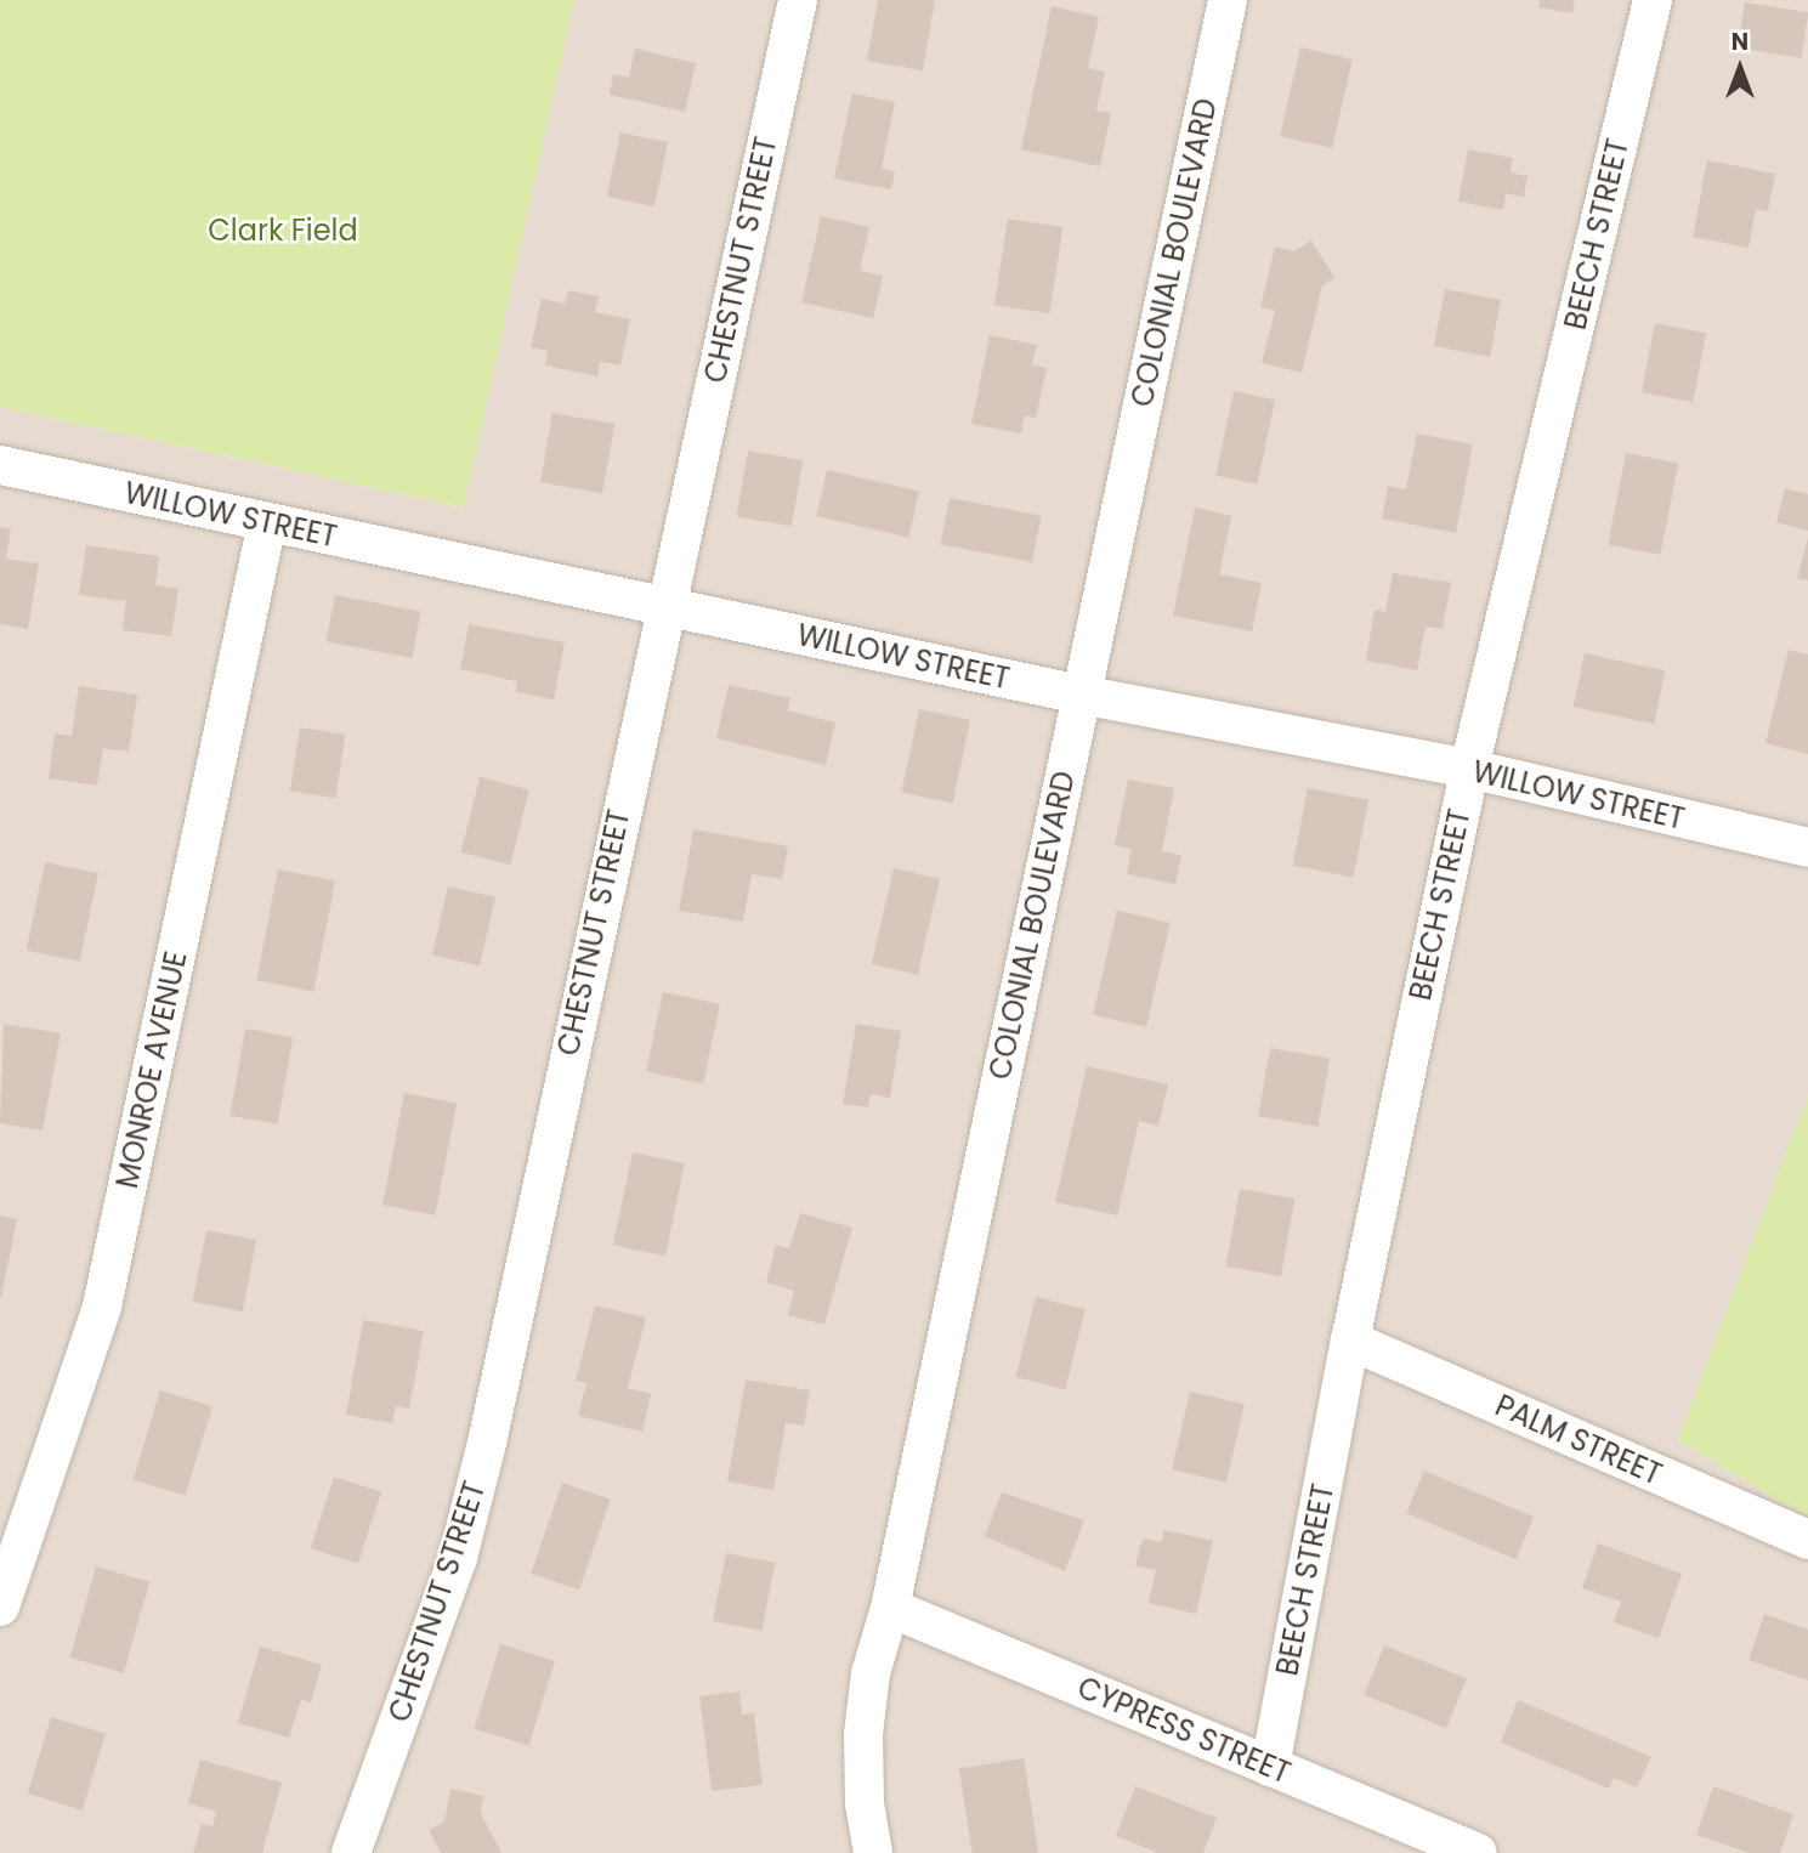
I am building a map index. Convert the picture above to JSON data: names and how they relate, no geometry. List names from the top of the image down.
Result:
{
  "streets": {
    "street": [
      "BEECH STREET",
      "COLONIAL BOULEVARD",
      "CHESTNUT STREET",
      "WILLOW STREET",
      "MONROE AVENUE",
      "PALM STREET",
      "CYPRESS STREET"
    ]
  },
  "crossings": [
    ["BEECH STREET", "WILLOW STREET"],
    ["BEECH STREET", "PALM STREET"],
    ["BEECH STREET", "CYPRESS STREET"],
    ["COLONIAL BOULEVARD", "WILLOW STREET"],
    ["COLONIAL BOULEVARD", "CYPRESS STREET"],
    ["CHESTNUT STREET", "WILLOW STREET"],
    ["WILLOW STREET", "MONROE AVENUE"]
  ],
  "parks": ["Clark Field"],
  "north": "top"
}
